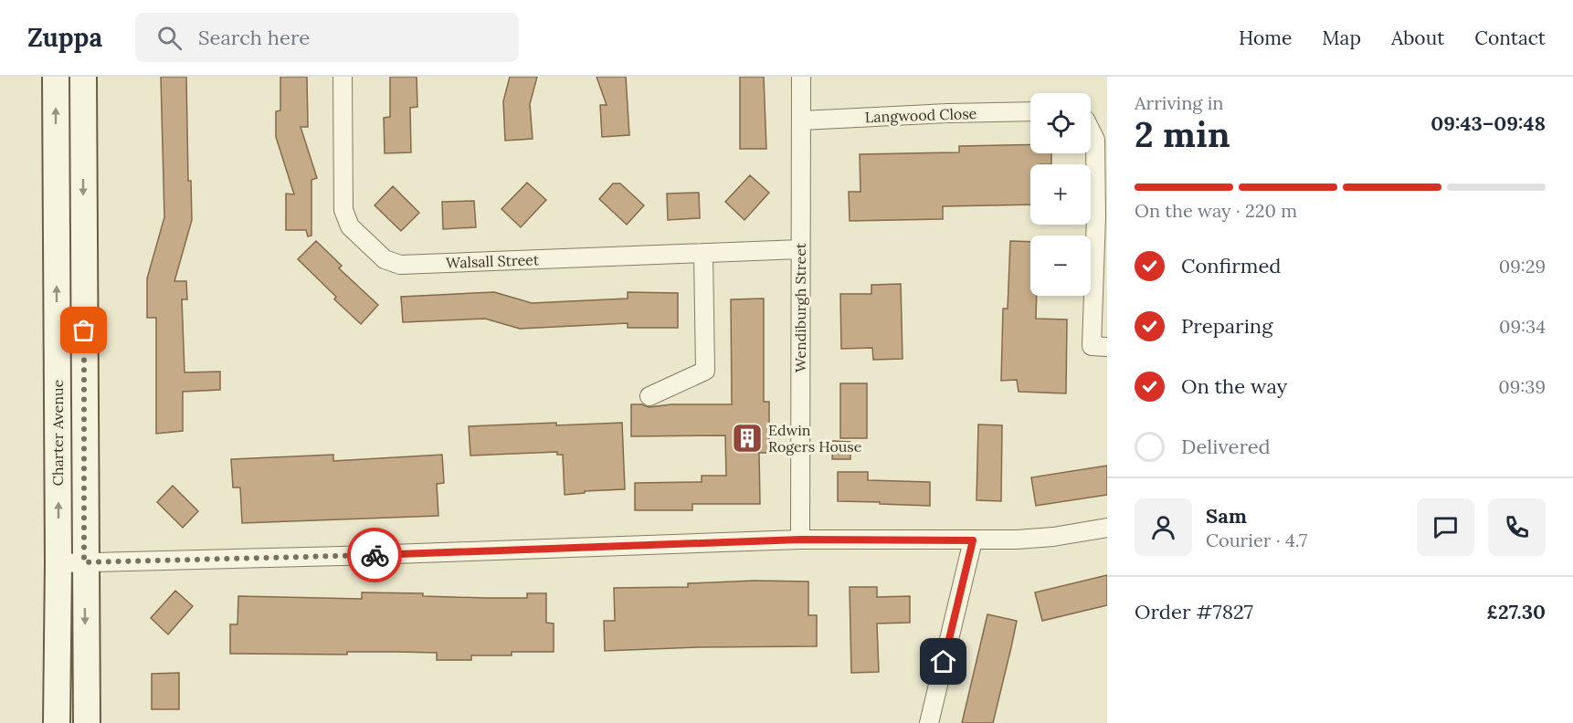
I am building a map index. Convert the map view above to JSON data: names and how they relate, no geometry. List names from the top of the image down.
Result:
{
  "streets": {
    "street": [
      "Langwood Close",
      "Walsall Street",
      "Wendiburgh Street",
      "Charter Avenue"
    ]
  },
  "crossings": [
    ["Langwood Close", "Wendiburgh Street"],
    ["Walsall Street", "Wendiburgh Street"]
  ],
  "places": {
    "building": ["Edwin Rogers House"]
  },
  "page": {
    "header": "Zuppa",
    "search": "Search here",
    "nav": [
      "Home",
      "Map",
      "About",
      "Contact"
    ],
    "heading": ["2 min", "Arriving in", "09:43–09:48"],
    "panel": [
      "Sam",
      "Courier · 4.7",
      "Order #7827",
      "£27.30"
    ],
    "map_buttons": ["+", "−"],
    "bar": "On the way · 220 m",
    "list": [
      ["Confirmed", "09:29"],
      ["Preparing", "09:34"],
      ["On the way", "09:39"],
      "Delivered"
    ]
  }
}
